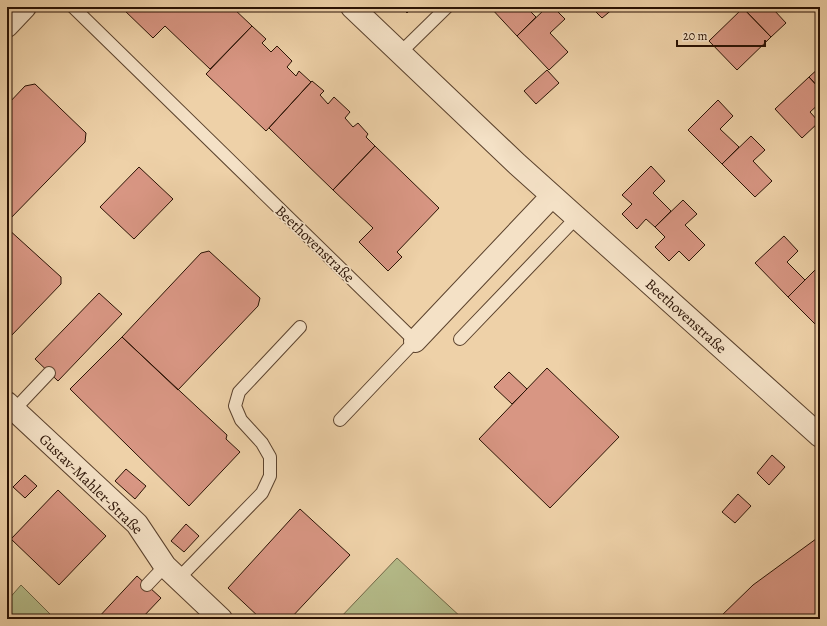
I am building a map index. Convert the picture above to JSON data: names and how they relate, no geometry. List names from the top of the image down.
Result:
{
  "streets": {
    "street": ["Beethovenstraße", "Gustav-Mahler-Straße"]
  },
  "scale_bar": "20 m"
}
